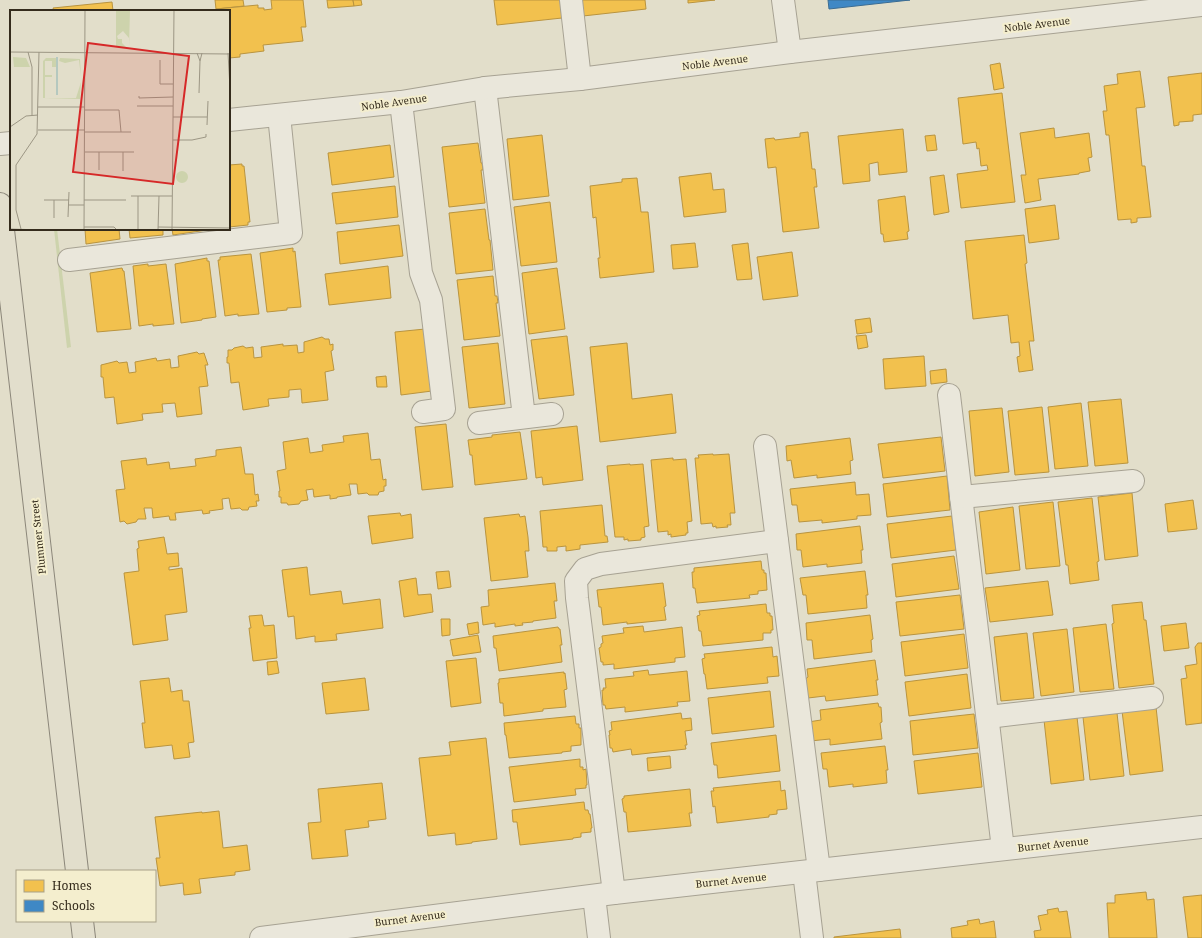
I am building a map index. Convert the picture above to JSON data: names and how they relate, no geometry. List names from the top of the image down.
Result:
{
  "streets": {
    "main road": ["Plummer Street"],
    "street": ["Noble Avenue", "Burnet Avenue"]
  },
  "legend": ["Homes", "Schools"]
}
